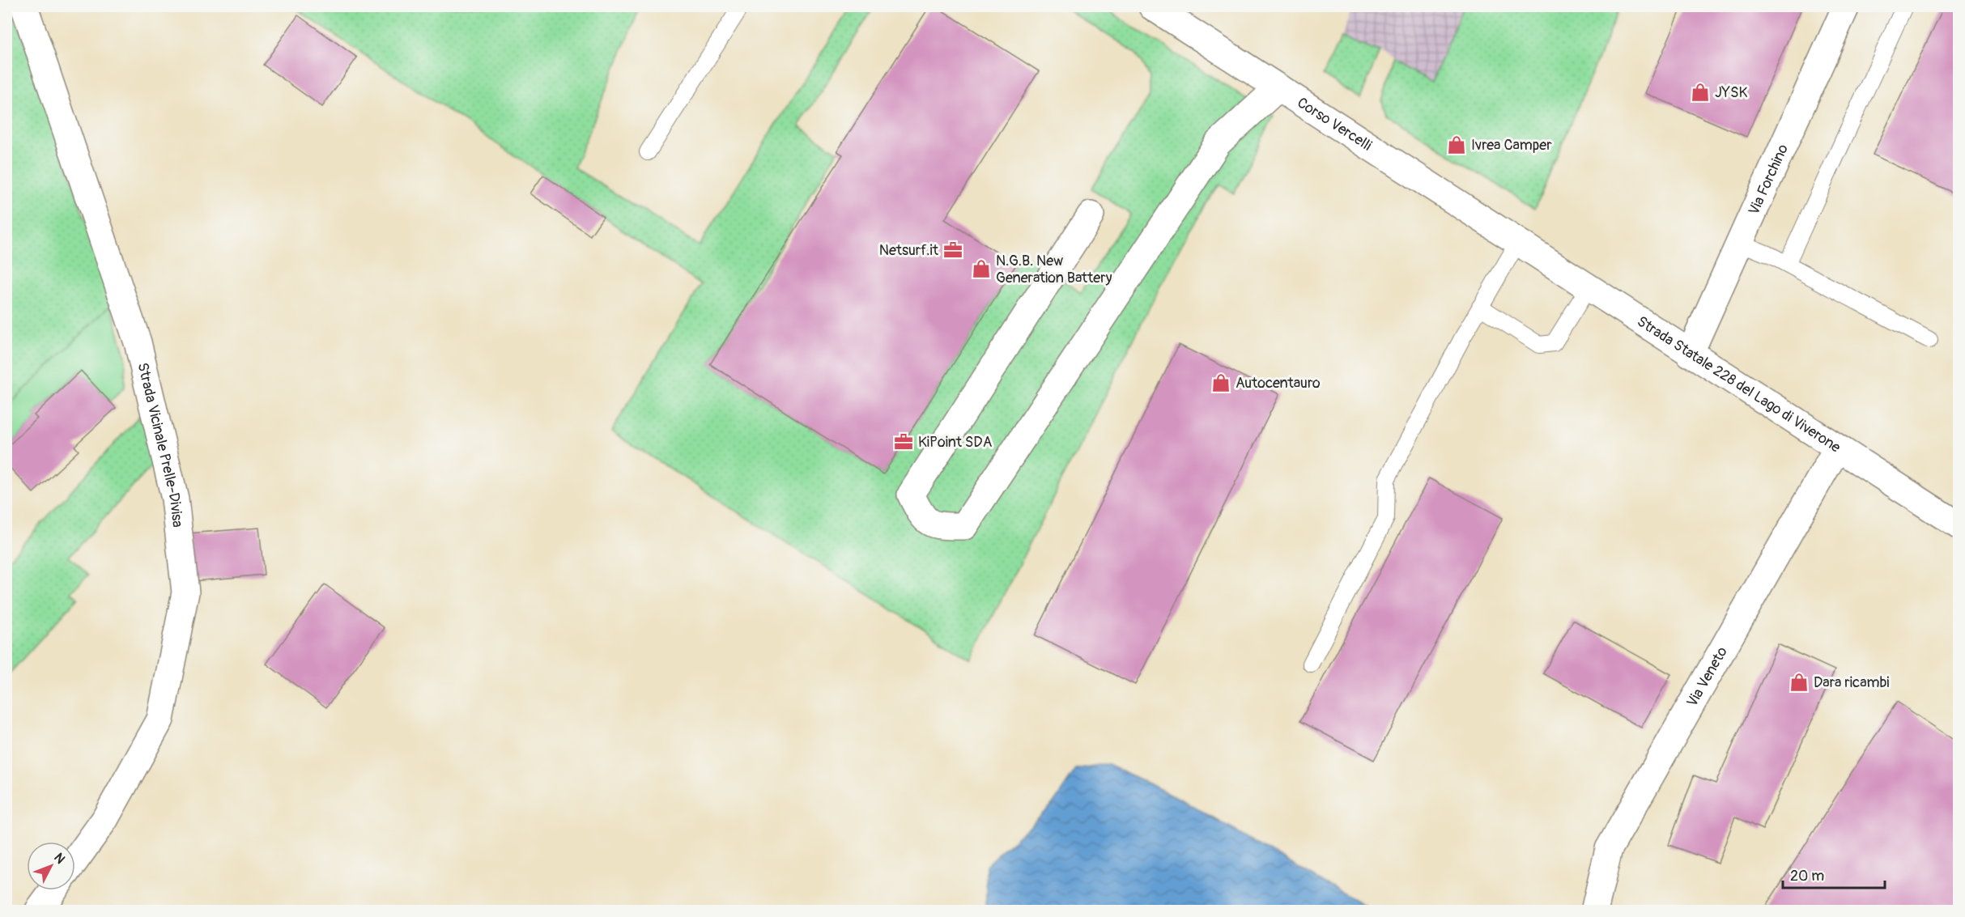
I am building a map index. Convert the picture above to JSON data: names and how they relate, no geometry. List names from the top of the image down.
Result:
{
  "streets": {
    "street": [
      "Corso Vercelli",
      "Via Forchino",
      "Strada Statale 228 del Lago di Viverone",
      "Strada Vicinale Prelle-Divisa",
      "Via Veneto"
    ]
  },
  "crossings": [
    ["Corso Vercelli", "Strada Statale 228 del Lago di Viverone"],
    ["Via Forchino", "Strada Statale 228 del Lago di Viverone"],
    ["Strada Statale 228 del Lago di Viverone", "Via Veneto"]
  ],
  "places": {
    "shop": [
      "JYSK",
      "Ivrea Camper",
      "N.G.B. New Generation Battery",
      "Autocentauro",
      "Dara ricambi"
    ],
    "office": ["Netsurf.it", "KiPoint SDA"]
  },
  "scale_bar": "20 m",
  "north": "top right"
}
